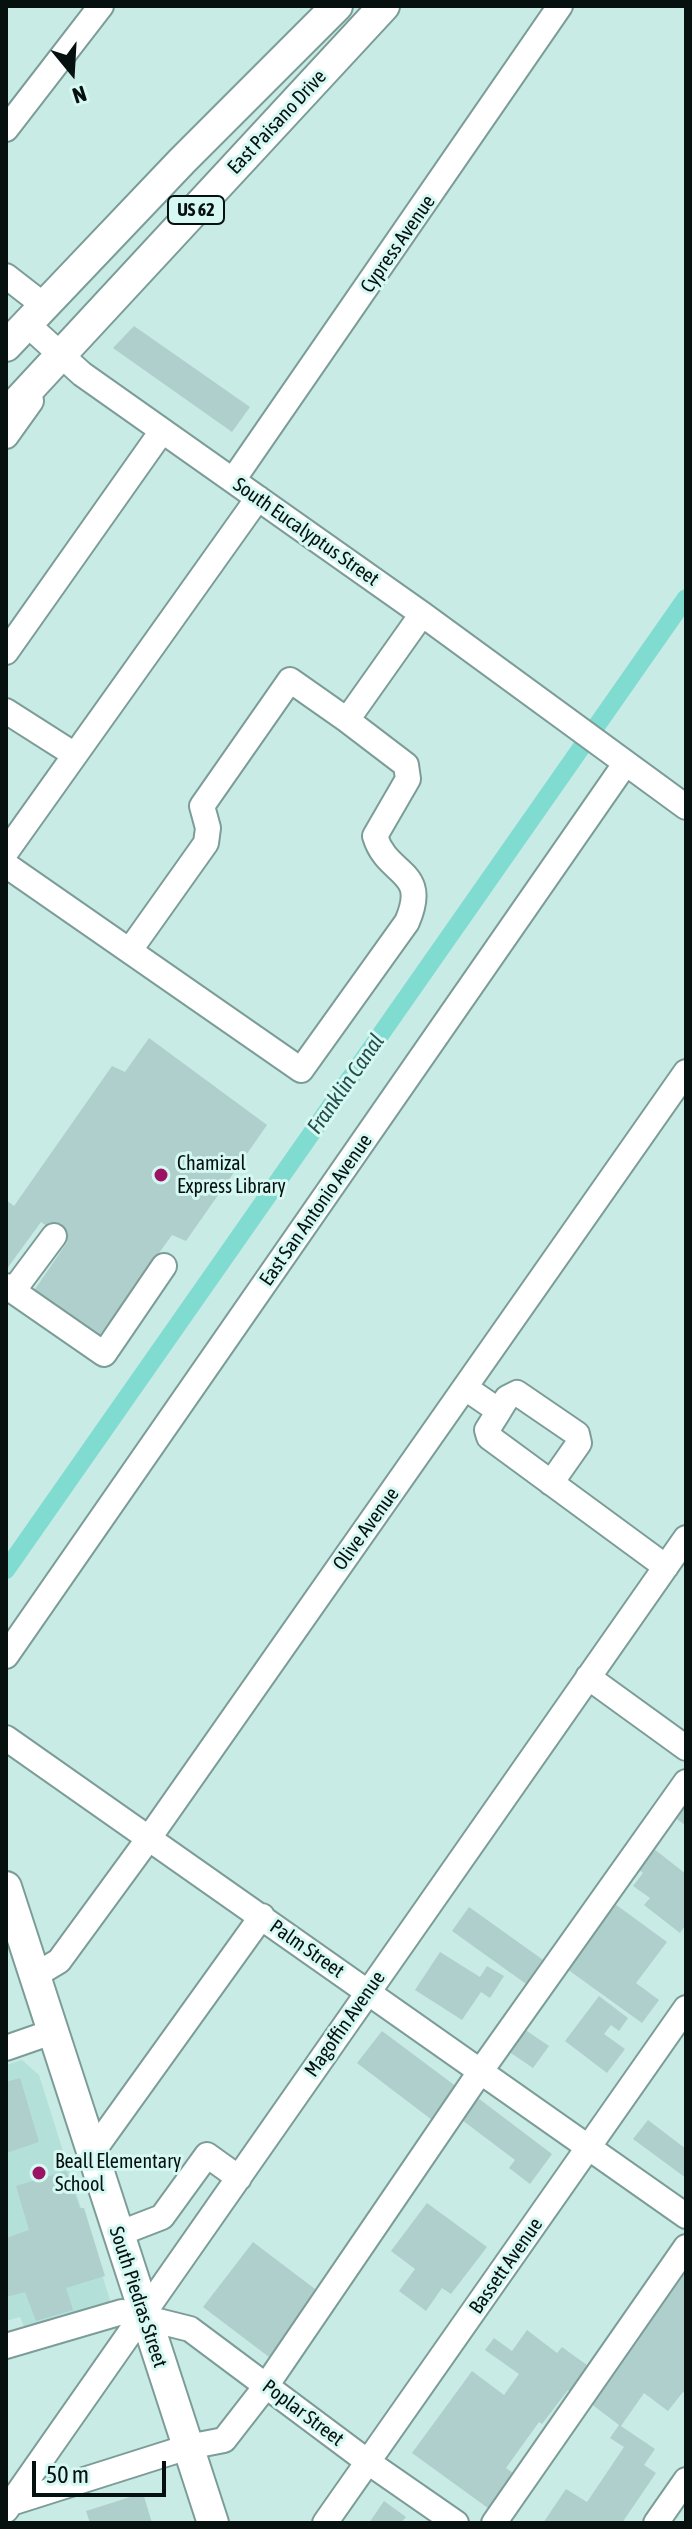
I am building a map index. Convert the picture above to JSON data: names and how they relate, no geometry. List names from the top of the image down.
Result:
{
  "streets": {
    "main road": ["East Paisano Drive", "US 62", "South Piedras Street"],
    "street": [
      "Cypress Avenue",
      "South Eucalyptus Street",
      "East San Antonio Avenue",
      "Olive Avenue",
      "Palm Street",
      "Magoffin Avenue",
      "Bassett Avenue",
      "Poplar Street"
    ]
  },
  "crossings": [
    ["East Paisano Drive", "South Eucalyptus Street"],
    ["Cypress Avenue", "South Eucalyptus Street"],
    ["South Eucalyptus Street", "East San Antonio Avenue"],
    ["Olive Avenue", "Palm Street"],
    ["Olive Avenue", "South Piedras Street"],
    ["Palm Street", "Magoffin Avenue"],
    ["Palm Street", "Bassett Avenue"],
    ["Magoffin Avenue", "South Piedras Street"],
    ["Magoffin Avenue", "Poplar Street"],
    ["Bassett Avenue", "Poplar Street"],
    ["South Piedras Street", "Poplar Street"]
  ],
  "water": ["Franklin Canal"],
  "places": ["Chamizal Express Library", "Beall Elementary School"],
  "scale_bar": "50 m",
  "north": "bottom"
}
